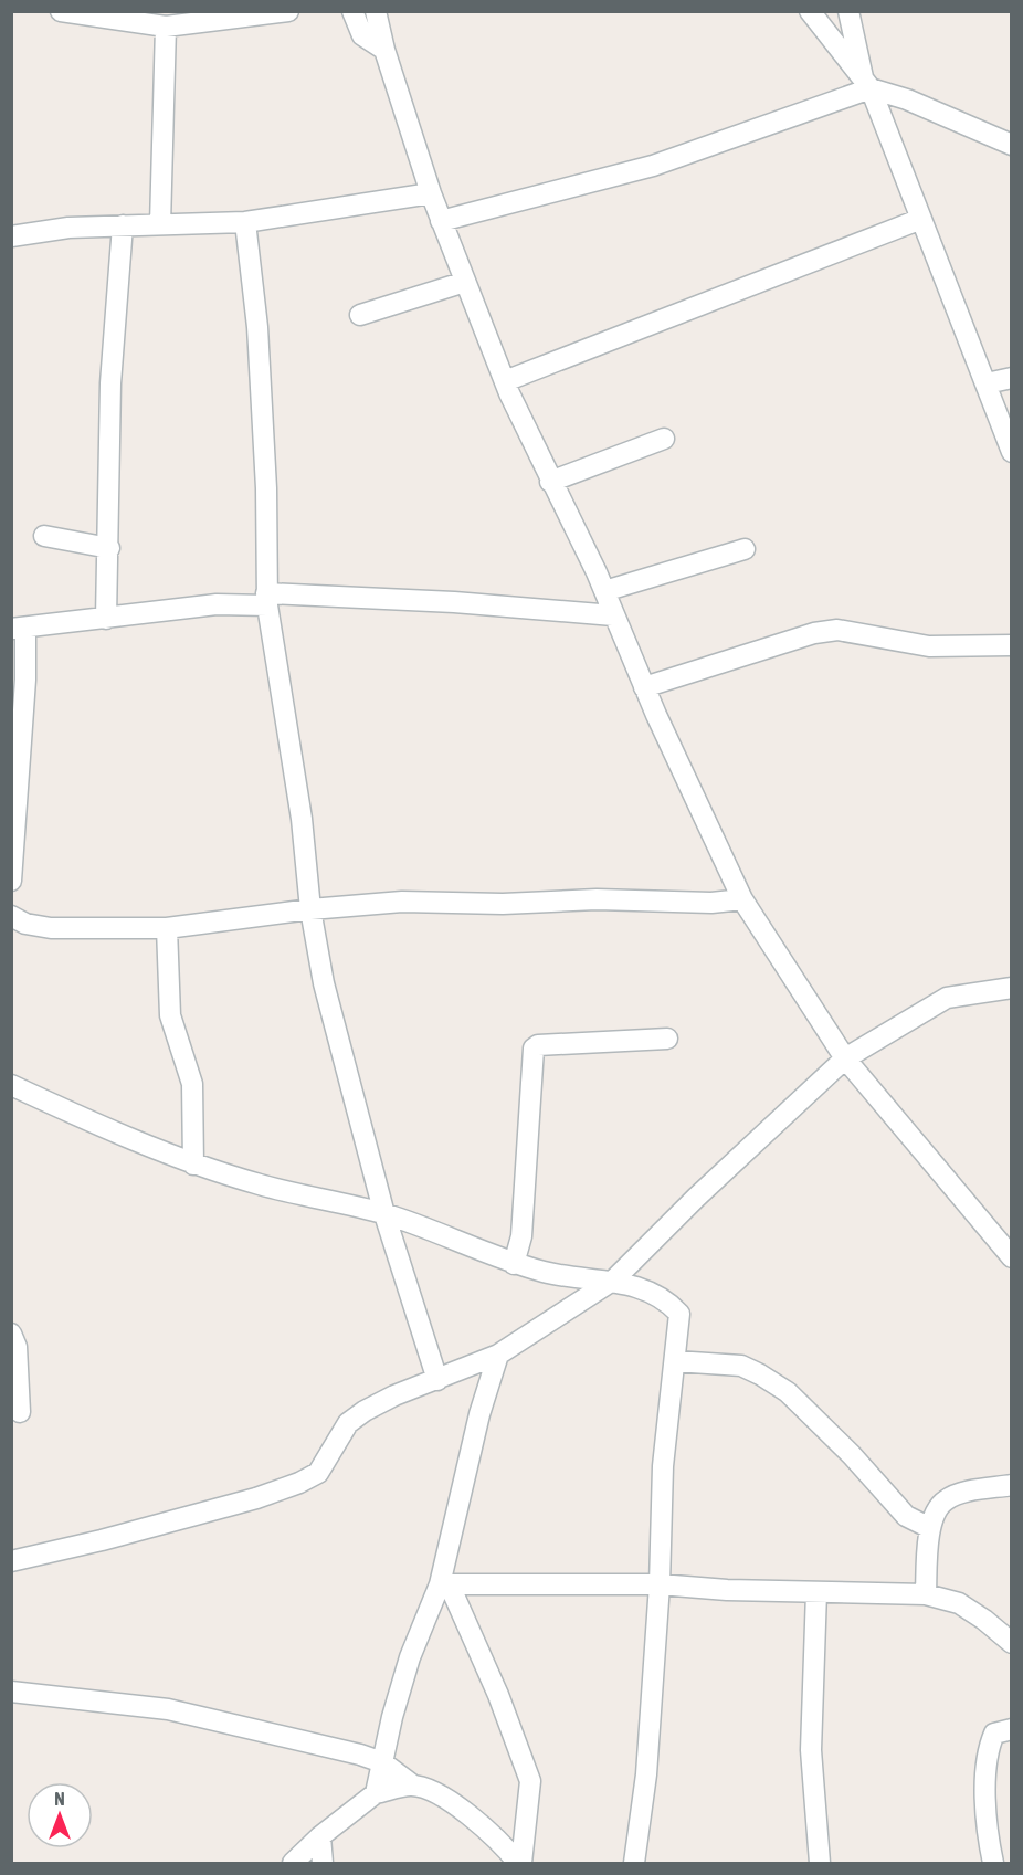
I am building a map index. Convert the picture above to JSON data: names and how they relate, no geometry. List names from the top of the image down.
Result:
{
  "north": "top"
}
